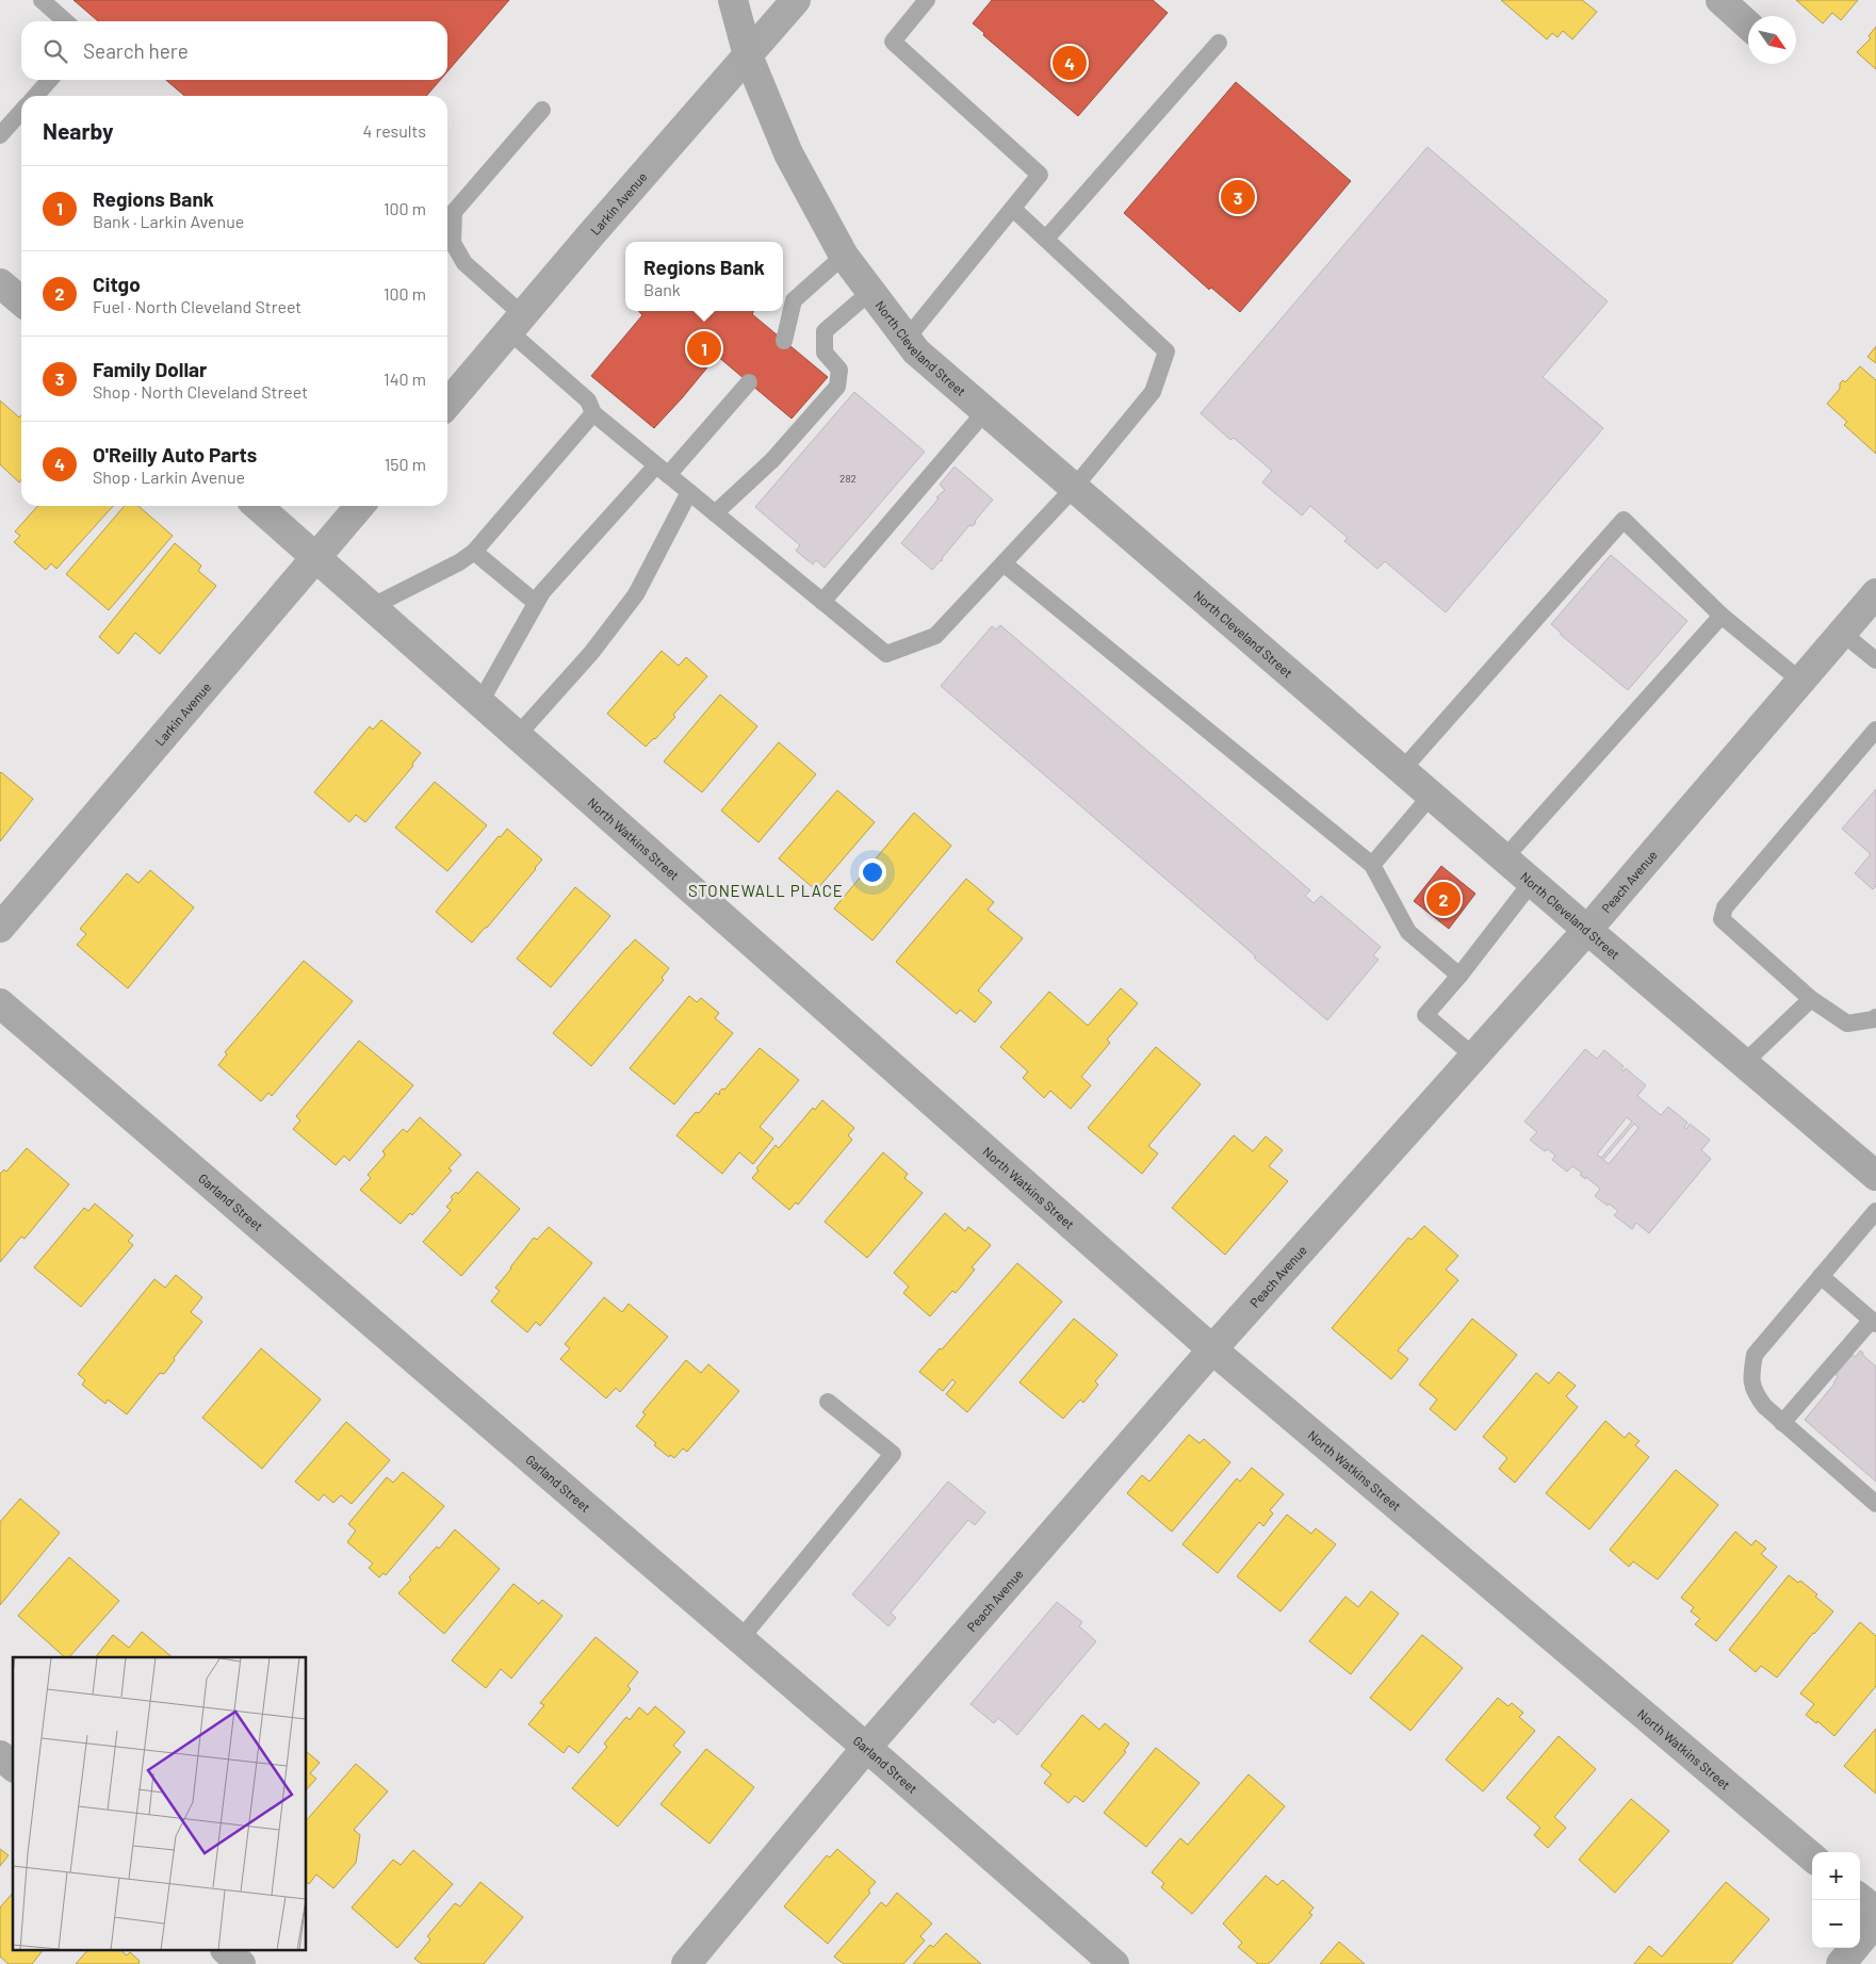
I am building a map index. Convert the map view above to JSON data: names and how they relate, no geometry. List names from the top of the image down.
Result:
{
  "streets": {
    "main road": ["North Cleveland Street"],
    "street": [
      "Larkin Avenue",
      "North Watkins Street",
      "Peach Avenue",
      "Garland Street"
    ]
  },
  "crossings": [
    ["Larkin Avenue", "North Cleveland Street"],
    ["Larkin Avenue", "North Watkins Street"],
    ["North Cleveland Street", "Peach Avenue"],
    ["North Watkins Street", "Peach Avenue"],
    ["Peach Avenue", "Garland Street"]
  ],
  "districts": ["STONEWALL PLACE"],
  "house_numbers": ["282"],
  "north": "bottom right",
  "page": {
    "search": "Search here",
    "pins": [
      "4",
      "3",
      "1",
      "2"
    ],
    "heading": ["Nearby", "4 results"],
    "list": [
      {
        "mark": "1",
        "name": "Regions Bank",
        "note": "Bank · Larkin Avenue",
        "value": "100 m"
      },
      {
        "mark": "2",
        "name": "Citgo",
        "note": "Fuel · North Cleveland Street",
        "value": "100 m"
      },
      {
        "mark": "3",
        "name": "Family Dollar",
        "note": "Shop · North Cleveland Street",
        "value": "140 m"
      },
      {
        "mark": "4",
        "name": "O'Reilly Auto Parts",
        "note": "Shop · Larkin Avenue",
        "value": "150 m"
      }
    ],
    "popup": ["Regions Bank", "Bank"],
    "map_buttons": ["+", "−"]
  }
}
